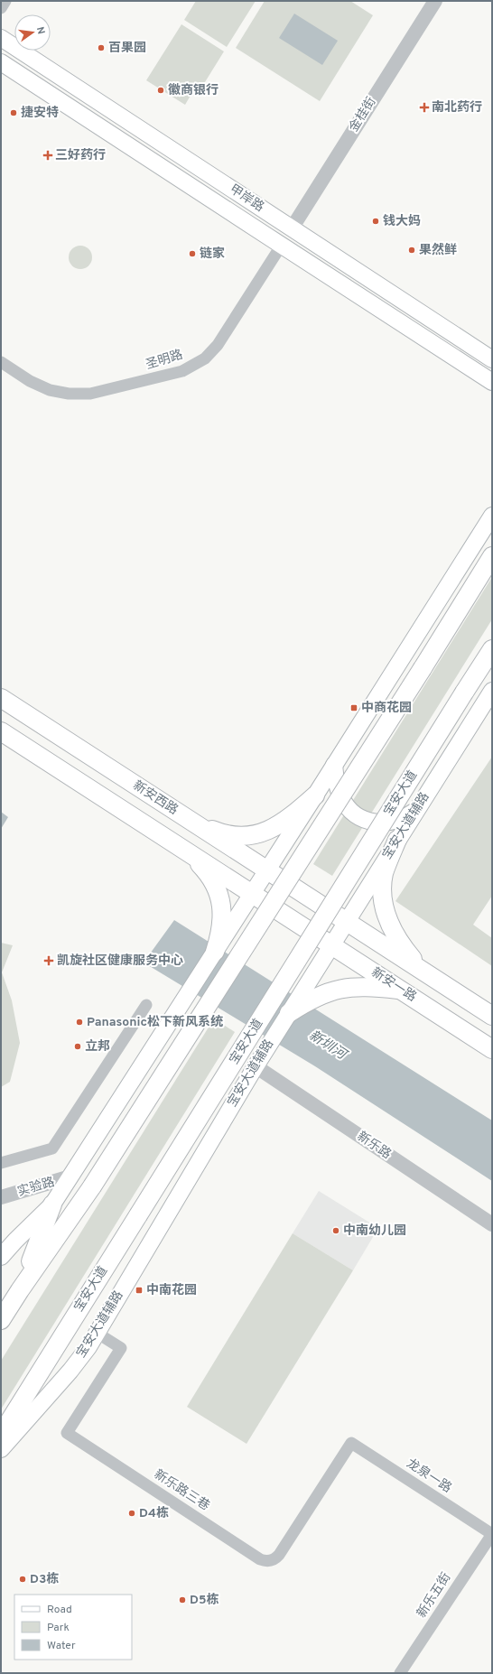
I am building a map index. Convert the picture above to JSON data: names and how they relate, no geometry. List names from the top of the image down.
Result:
{
  "streets": {
    "main road": [
      "甲岸路",
      "宝安大道",
      "新安西路",
      "宝安大道辅路",
      "新安一路"
    ],
    "street": [
      "金桂街",
      "圣明路",
      "新乐路",
      "实验路",
      "龙泉一路",
      "新乐路三巷",
      "新乐五街"
    ]
  },
  "crossings": [
    ["金桂街", "甲岸路"],
    ["甲岸路", "圣明路"],
    ["新安西路", "宝安大道辅路"],
    ["宝安大道辅路", "新安一路"],
    ["宝安大道辅路", "新乐路"],
    ["宝安大道辅路", "新乐路三巷"],
    ["龙泉一路", "新乐路三巷"],
    ["龙泉一路", "新乐五街"]
  ],
  "water": ["新圳河"],
  "places": {
    "other": [
      "百果园",
      "徽商银行",
      "捷安特",
      "钱大妈",
      "果然鲜",
      "链家",
      "Panasonic松下新风系统",
      "立邦",
      "中南幼儿园",
      "D4栋",
      "D3栋",
      "D5栋"
    ],
    "health": ["南北药行", "三好药行", "凯旋社区健康服务中心"],
    "transit": ["中商花园", "中南花园"]
  },
  "legend": ["Road", "Park", "Water"],
  "north": "right"
}
